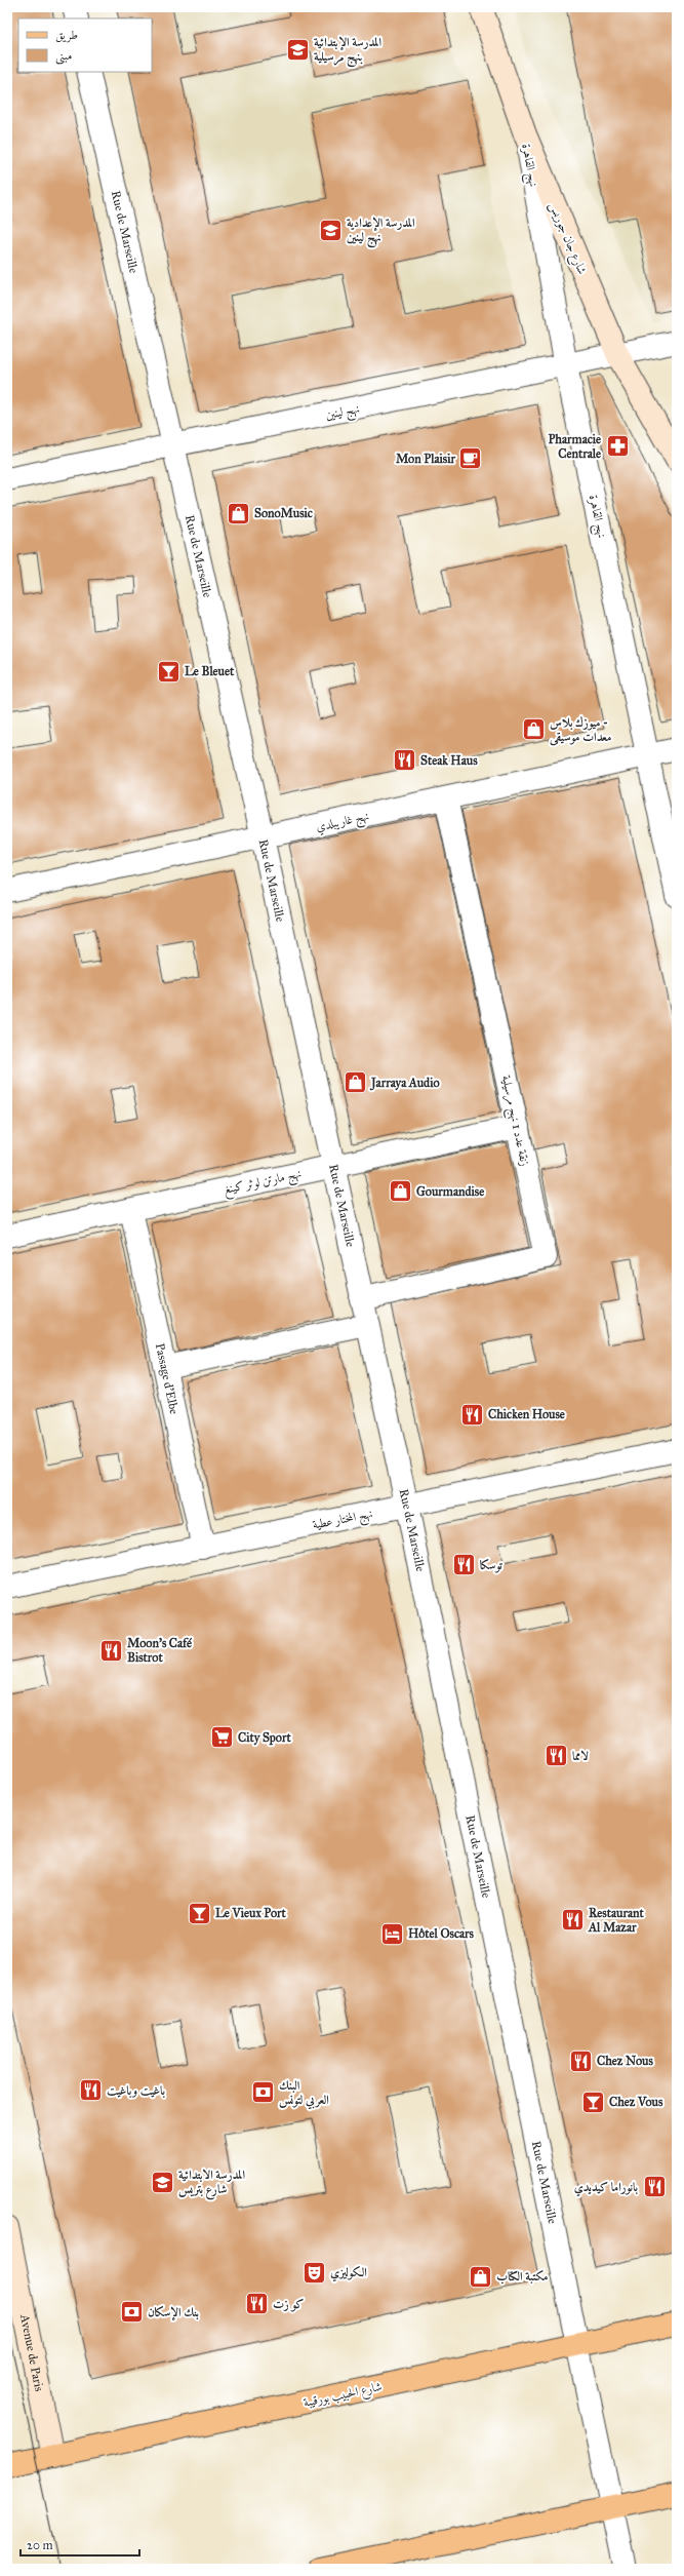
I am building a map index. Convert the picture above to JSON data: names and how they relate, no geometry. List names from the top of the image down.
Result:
{
  "streets": {
    "main road": ["شارع جان جوريس", "Avenue de Paris", "شارع الحبيب بورقيبة"],
    "street": [
      "نهج القاهرة",
      "Rue de Marseille",
      "نهج لينين",
      "نهج غاريبلدي",
      "زنقة عدد 1 نهج مرسيلية",
      "نهج مارتن لوثر كينغ",
      "Passage d'Elbe",
      "نهج المختار عطية"
    ]
  },
  "crossings": [
    ["نهج القاهرة", "شارع جان جوريس"],
    ["نهج القاهرة", "نهج لينين"],
    ["نهج القاهرة", "نهج غاريبلدي"],
    ["Rue de Marseille", "نهج لينين"],
    ["Rue de Marseille", "نهج غاريبلدي"],
    ["Rue de Marseille", "زنقة عدد 1 نهج مرسيلية"],
    ["Rue de Marseille", "نهج مارتن لوثر كينغ"],
    ["Rue de Marseille", "نهج المختار عطية"],
    ["Rue de Marseille", "شارع الحبيب بورقيبة"],
    ["شارع جان جوريس", "نهج لينين"],
    ["نهج غاريبلدي", "زنقة عدد 1 نهج مرسيلية"],
    ["زنقة عدد 1 نهج مرسيلية", "نهج مارتن لوثر كينغ"],
    ["نهج مارتن لوثر كينغ", "Passage d'Elbe"],
    ["Passage d'Elbe", "نهج المختار عطية"],
    ["Avenue de Paris", "شارع الحبيب بورقيبة"]
  ],
  "places": {
    "school or university": ["المدرسة الإبتدائية بنهج مرسيلية", "المدرسة الإعدادية نهج لينين", "المدرسة الابتدائية شارع بتريس"],
    "pharmacy": ["Pharmacie Centrale"],
    "cafe": ["Mon Plaisir"],
    "shop": [
      "SonoMusic",
      "ميوزك بلاس - معدات موسيقى",
      "Jarraya Audio",
      "Gourmandise",
      "مكتبة الكتاب"
    ],
    "bar": ["Le Bleuet", "Le Vieux Port", "Chez Vous"],
    "restaurant": [
      "Steak Haus",
      "Chicken House",
      "توسكا",
      "Moon's Café Bistrot",
      "لامما",
      "Restaurant Al Mazar",
      "Chez Nous",
      "باغيت وباغيت",
      "بانوراما كيديدي",
      "كو زت"
    ],
    "supermarket": ["City Sport"],
    "hotel": ["Hôtel Oscars"],
    "bank": ["البنك العربي لتونس", "بنك الإسكان"],
    "theatre": ["الكوليزي"]
  },
  "legend": ["طريق", "مبنى"],
  "scale_bar": "20 m"
}
